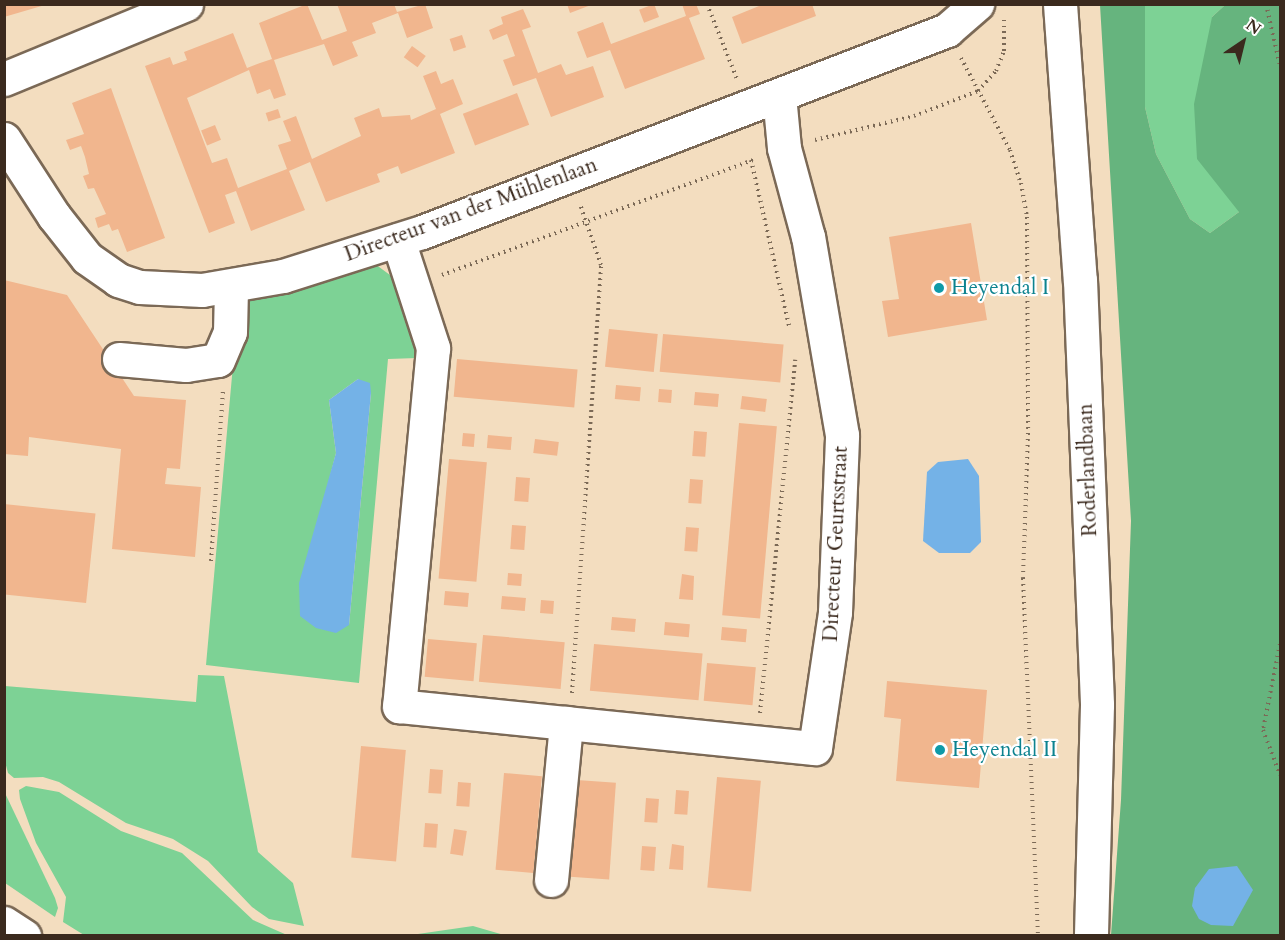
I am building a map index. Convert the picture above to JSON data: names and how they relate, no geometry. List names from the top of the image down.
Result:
{
  "streets": {
    "street": ["Directeur van der Mühlenlaan", "Roderlandbaan", "Directeur Geurtsstraat"]
  },
  "crossings": [
    ["Directeur van der Mühlenlaan", "Directeur Geurtsstraat"]
  ],
  "places": ["Heyendal I", "Heyendal II"],
  "north": "top right"
}
